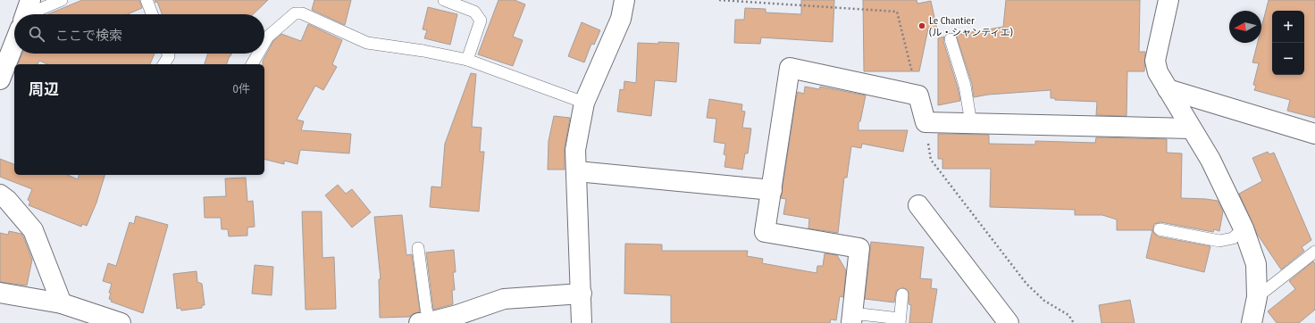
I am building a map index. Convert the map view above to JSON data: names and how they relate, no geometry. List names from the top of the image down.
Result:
{
  "places": ["Le Chantier (ル・シャンティエ)"],
  "north": "left",
  "page": {
    "map_buttons": ["+", "−"],
    "search": "ここで検索",
    "heading": ["周辺", "0件"]
  }
}
